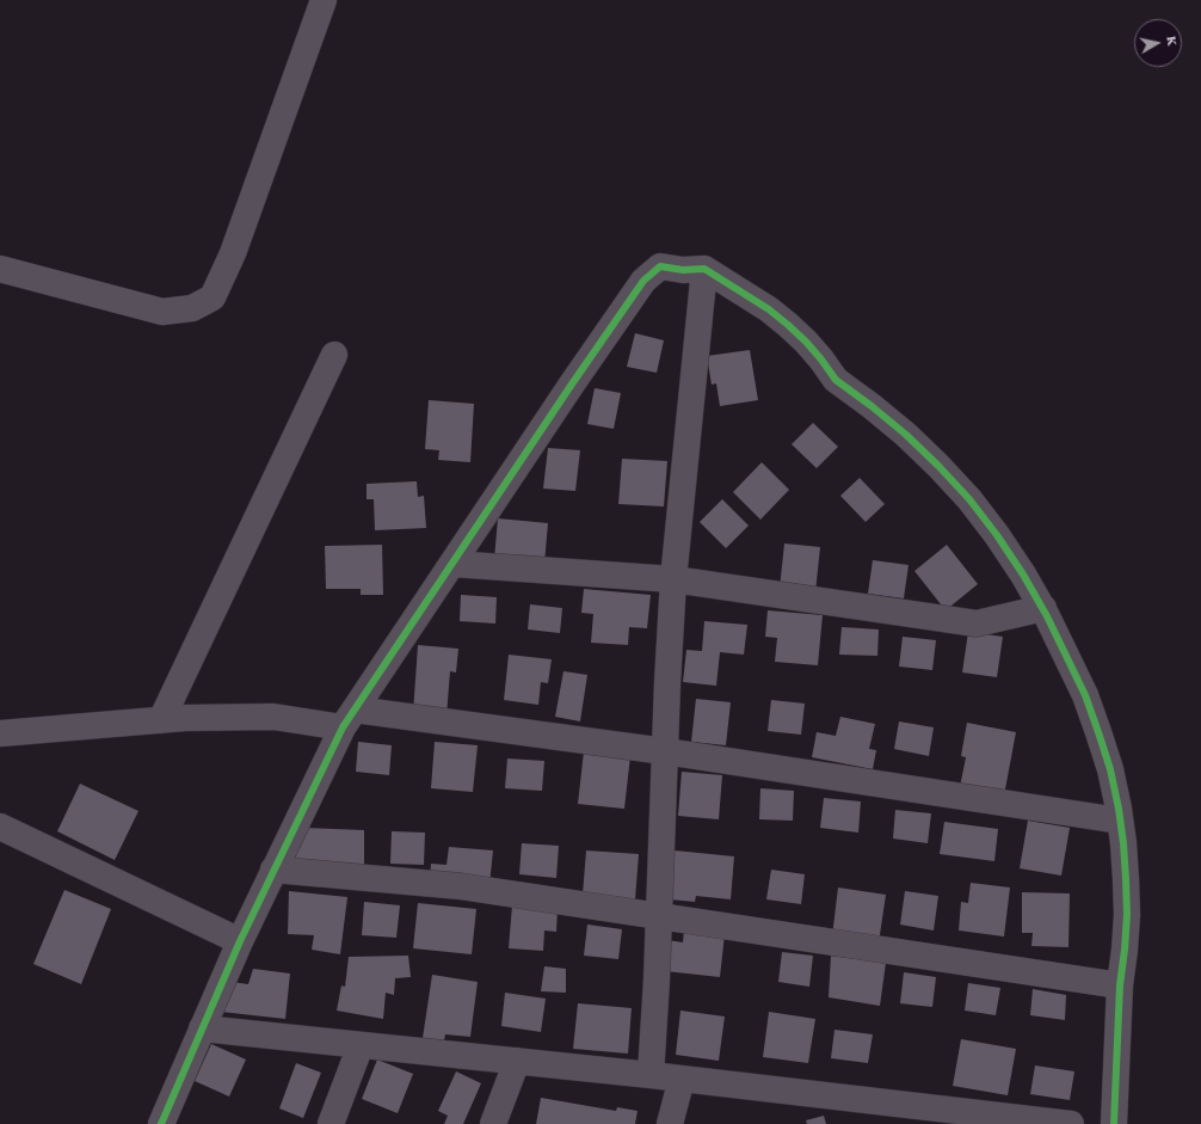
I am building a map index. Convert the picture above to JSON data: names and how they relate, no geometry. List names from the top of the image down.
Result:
{
  "north": "right"
}
